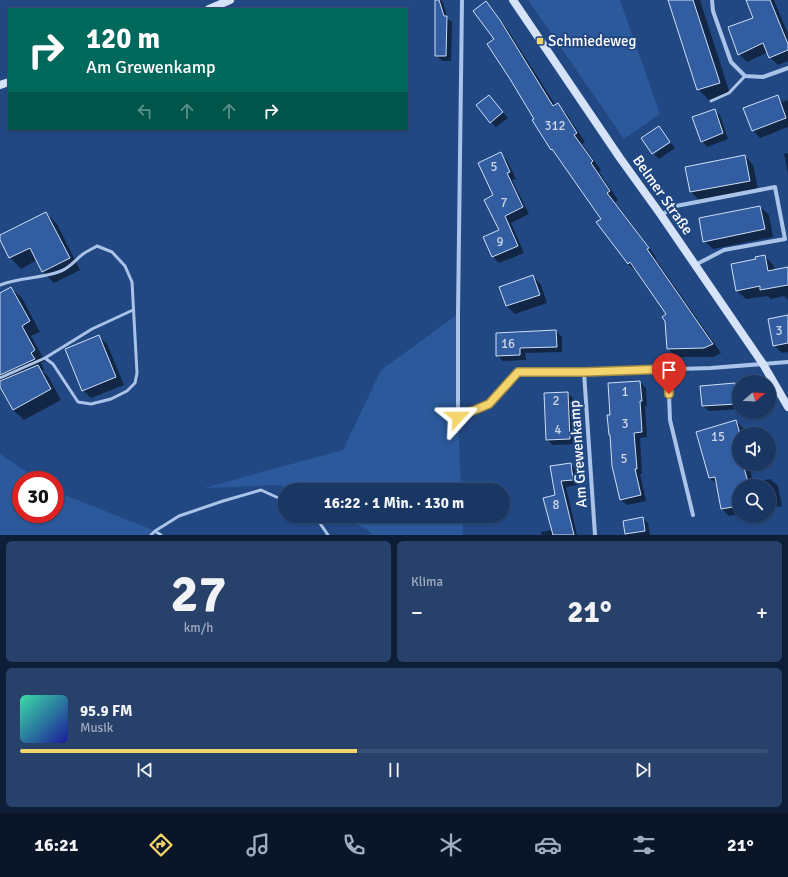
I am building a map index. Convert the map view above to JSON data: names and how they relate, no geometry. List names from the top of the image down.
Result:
{
  "streets": {
    "street": ["Belmer Straße", "Am Grewenkamp"]
  },
  "places": {
    "transit": ["Schmiedeweg"]
  },
  "house_numbers": [
    "312",
    "5",
    "7",
    "9",
    "3",
    "16",
    "1",
    "2",
    "3",
    "4",
    "15",
    "5",
    "8"
  ],
  "north": "right",
  "page": {
    "turn": ["120 m", "Am Grewenkamp"],
    "limit": "30",
    "trip": "16:22 · 1 Min. · 130 m",
    "tile": [
      ["27", "km/h"],
      "Klima"
    ],
    "heat": ["−", "21°", "+"],
    "song": ["95.9 FM", "Musik"],
    "tabs": ["16:21", "21°"]
  }
}
